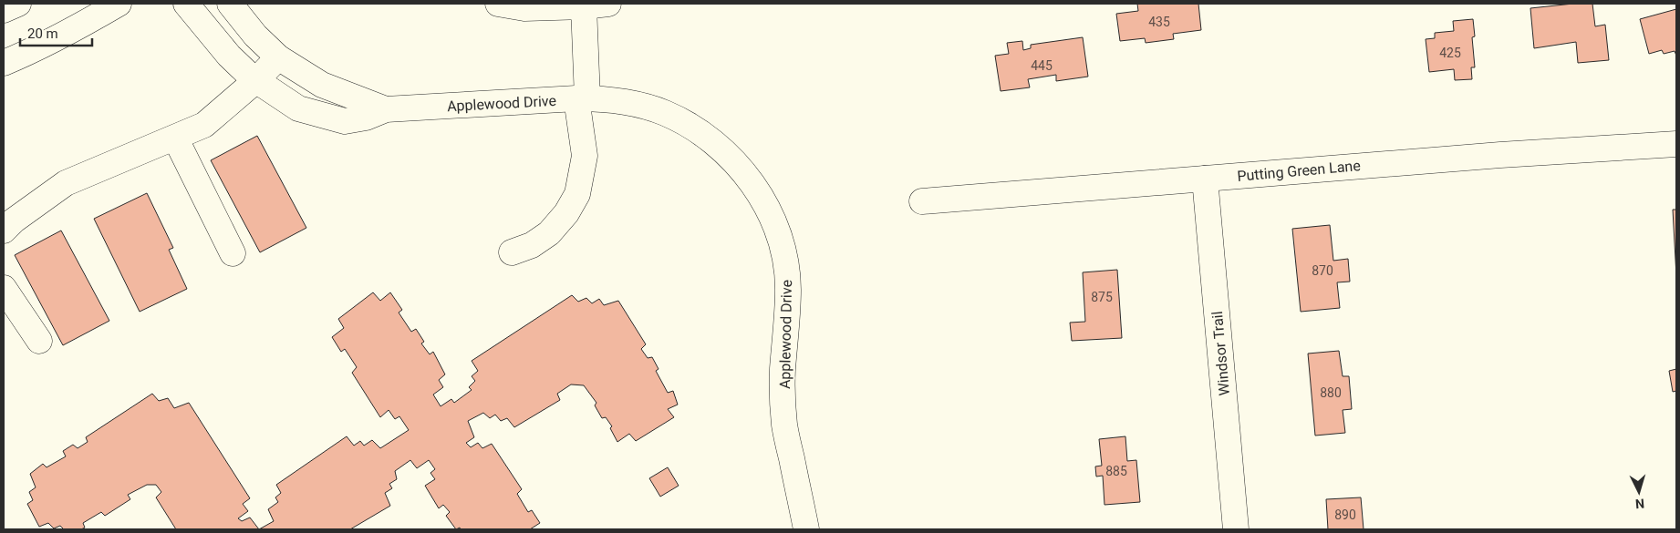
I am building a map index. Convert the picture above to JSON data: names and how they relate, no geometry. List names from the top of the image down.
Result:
{
  "streets": {
    "street": ["Applewood Drive", "Putting Green Lane", "Windsor Trail"]
  },
  "crossings": [
    ["Putting Green Lane", "Windsor Trail"]
  ],
  "house_numbers": [
    "435",
    "425",
    "445",
    "870",
    "875",
    "880",
    "885",
    "890"
  ],
  "scale_bar": "20 m",
  "north": "bottom"
}
